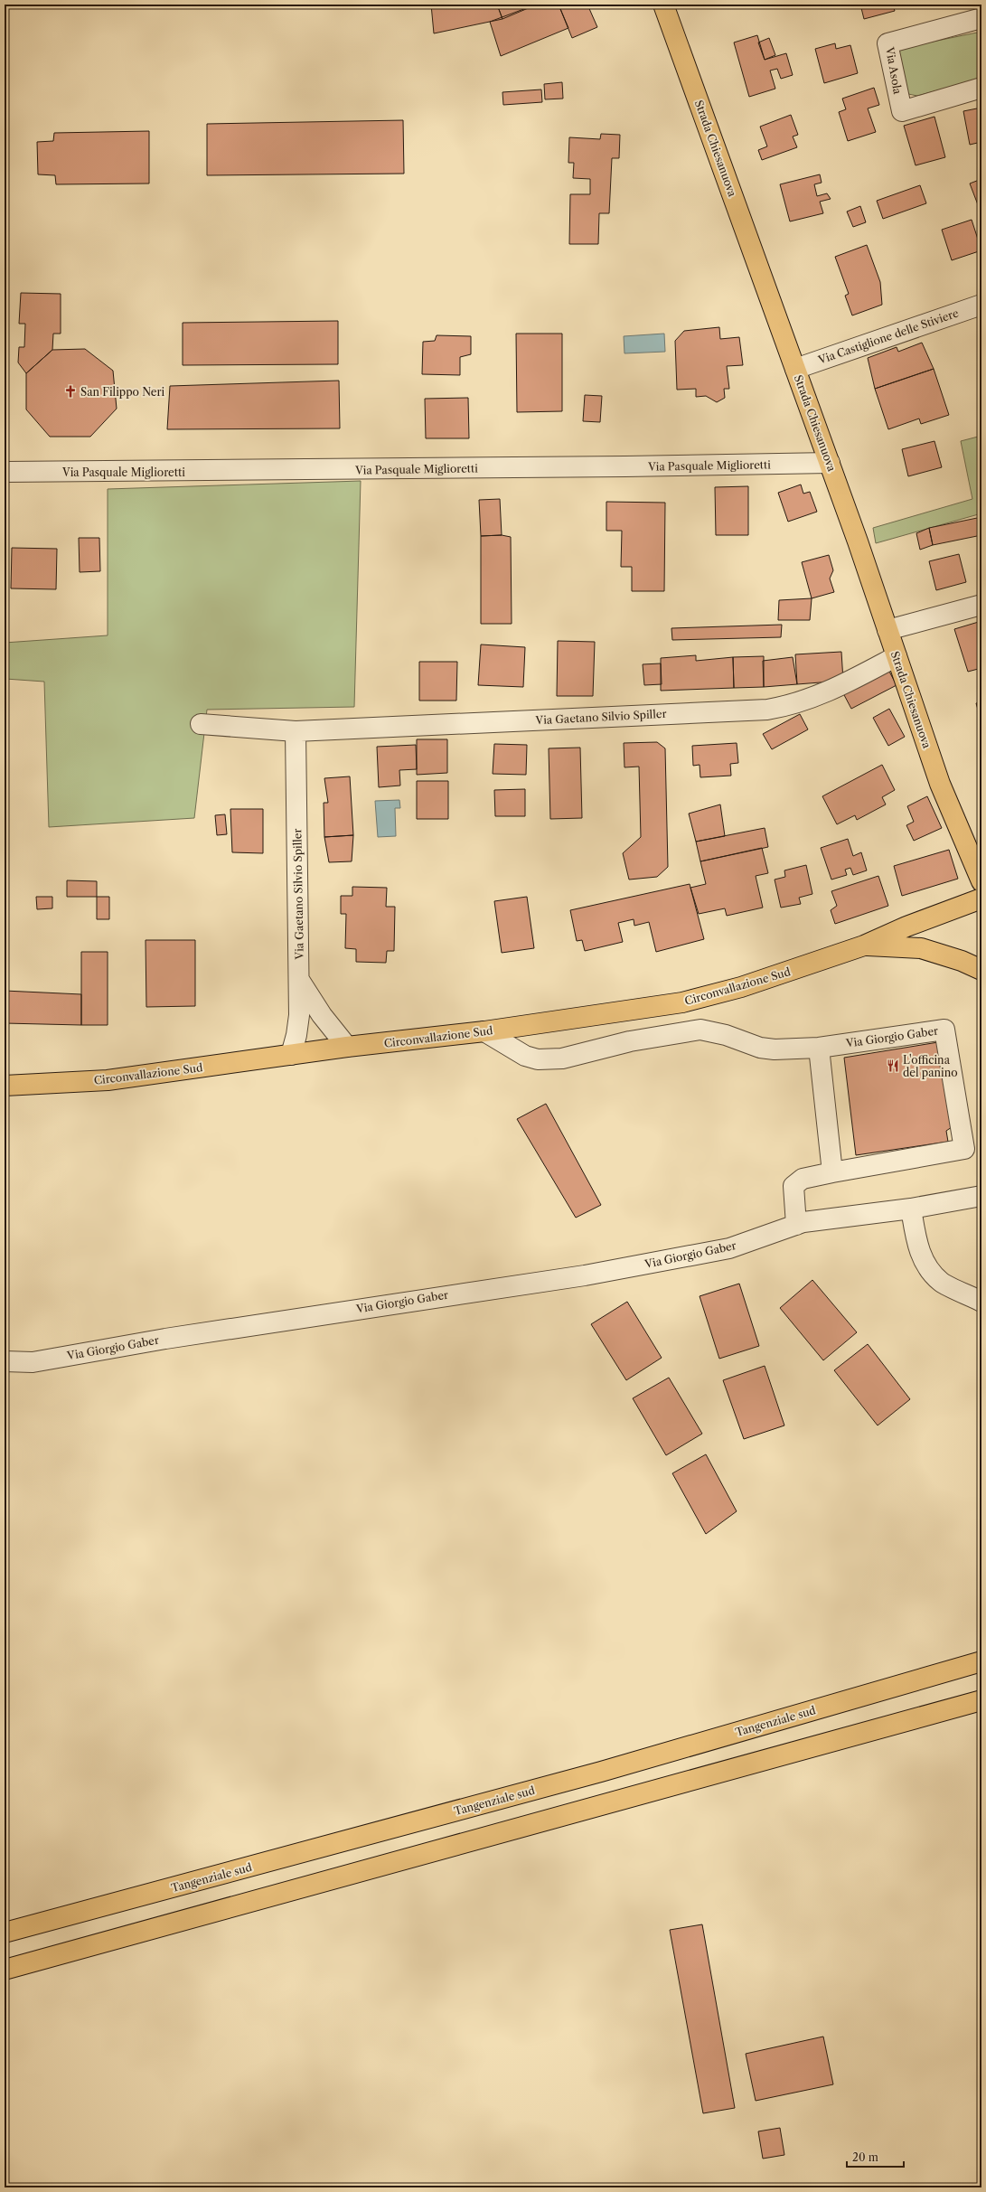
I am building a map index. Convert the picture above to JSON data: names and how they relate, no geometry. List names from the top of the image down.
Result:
{
  "streets": {
    "main road": ["Strada Chiesanuova", "Circonvallazione Sud", "Tangenziale sud"],
    "street": [
      "Via Asola",
      "Via Castiglione delle Stiviere",
      "Via Pasquale Miglioretti",
      "Via Gaetano Silvio Spiller",
      "Via Giorgio Gaber"
    ]
  },
  "crossings": [
    ["Strada Chiesanuova", "Via Castiglione delle Stiviere"],
    ["Strada Chiesanuova", "Via Pasquale Miglioretti"],
    ["Strada Chiesanuova", "Via Gaetano Silvio Spiller"],
    ["Via Gaetano Silvio Spiller", "Circonvallazione Sud"]
  ],
  "places": {
    "church": ["San Filippo Neri"],
    "restaurant": ["L'officina del panino"]
  },
  "scale_bar": "20 m"
}
